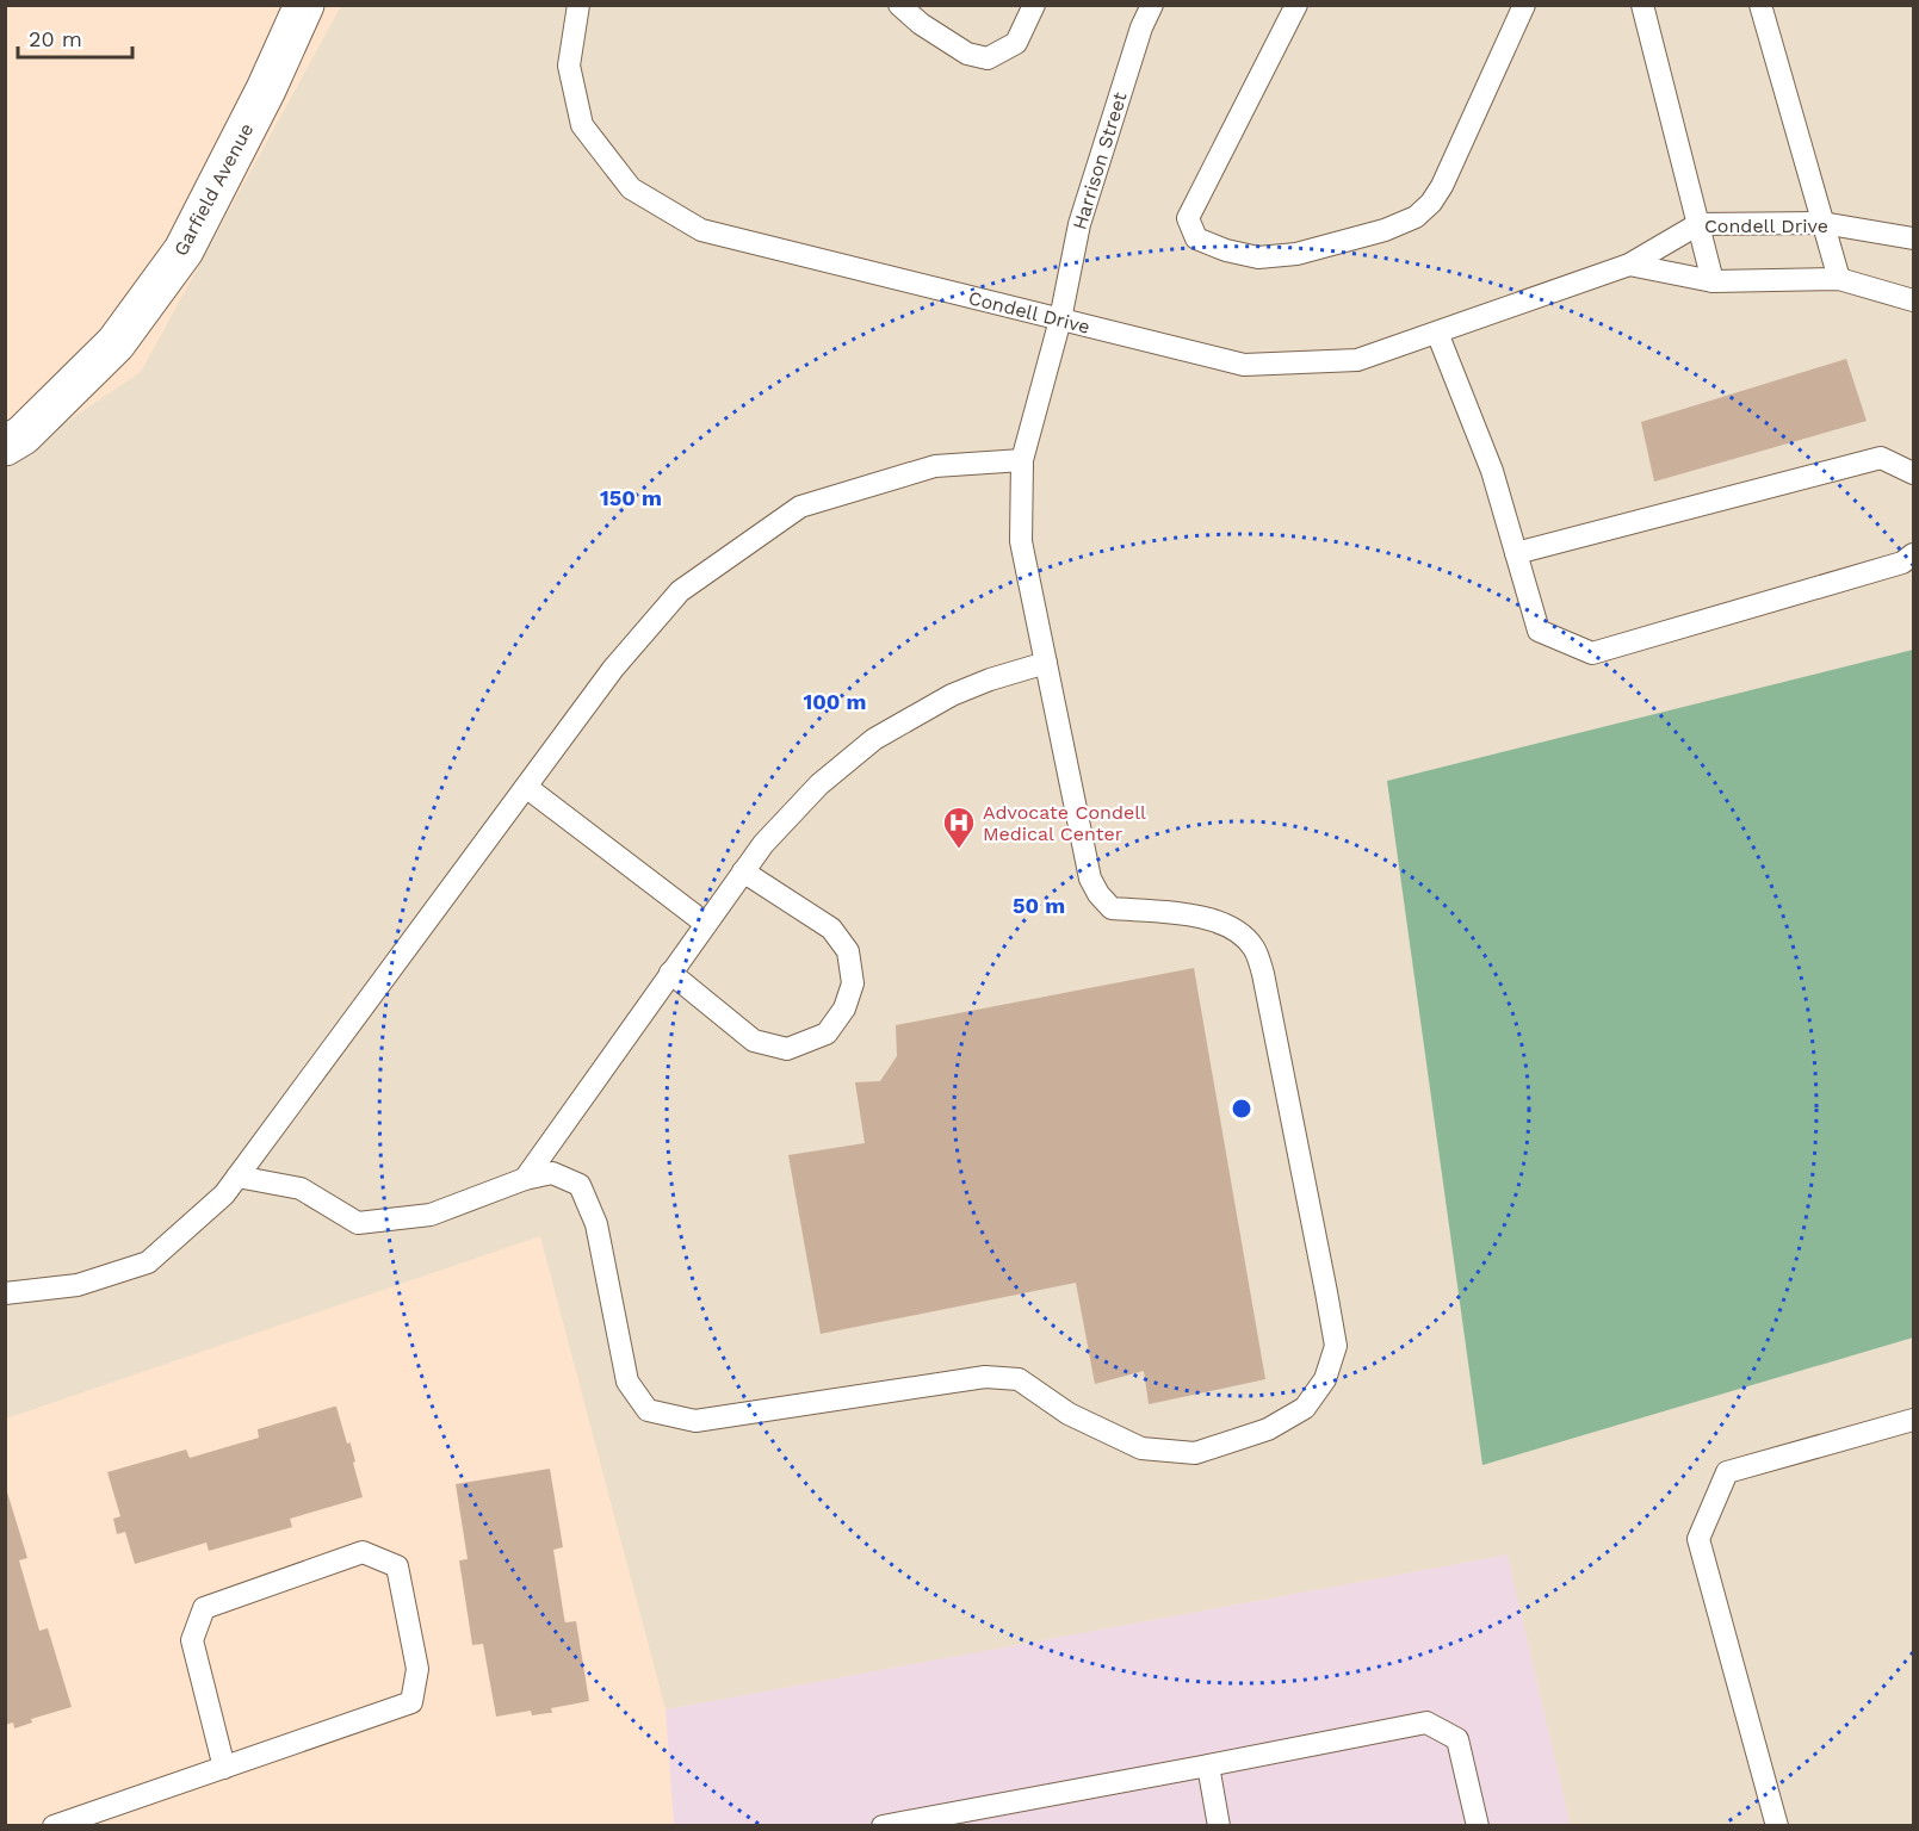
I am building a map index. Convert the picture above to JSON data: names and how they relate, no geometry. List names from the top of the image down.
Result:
{
  "streets": {
    "street": ["Garfield Avenue"],
    "lane": ["Harrison Street", "Condell Drive"]
  },
  "crossings": [
    ["Harrison Street", "Condell Drive"]
  ],
  "places": {
    "hospital": ["Advocate Condell Medical Center"]
  },
  "scale_bar": "20 m",
  "rings": ["150 m", "100 m", "50 m"]
}
